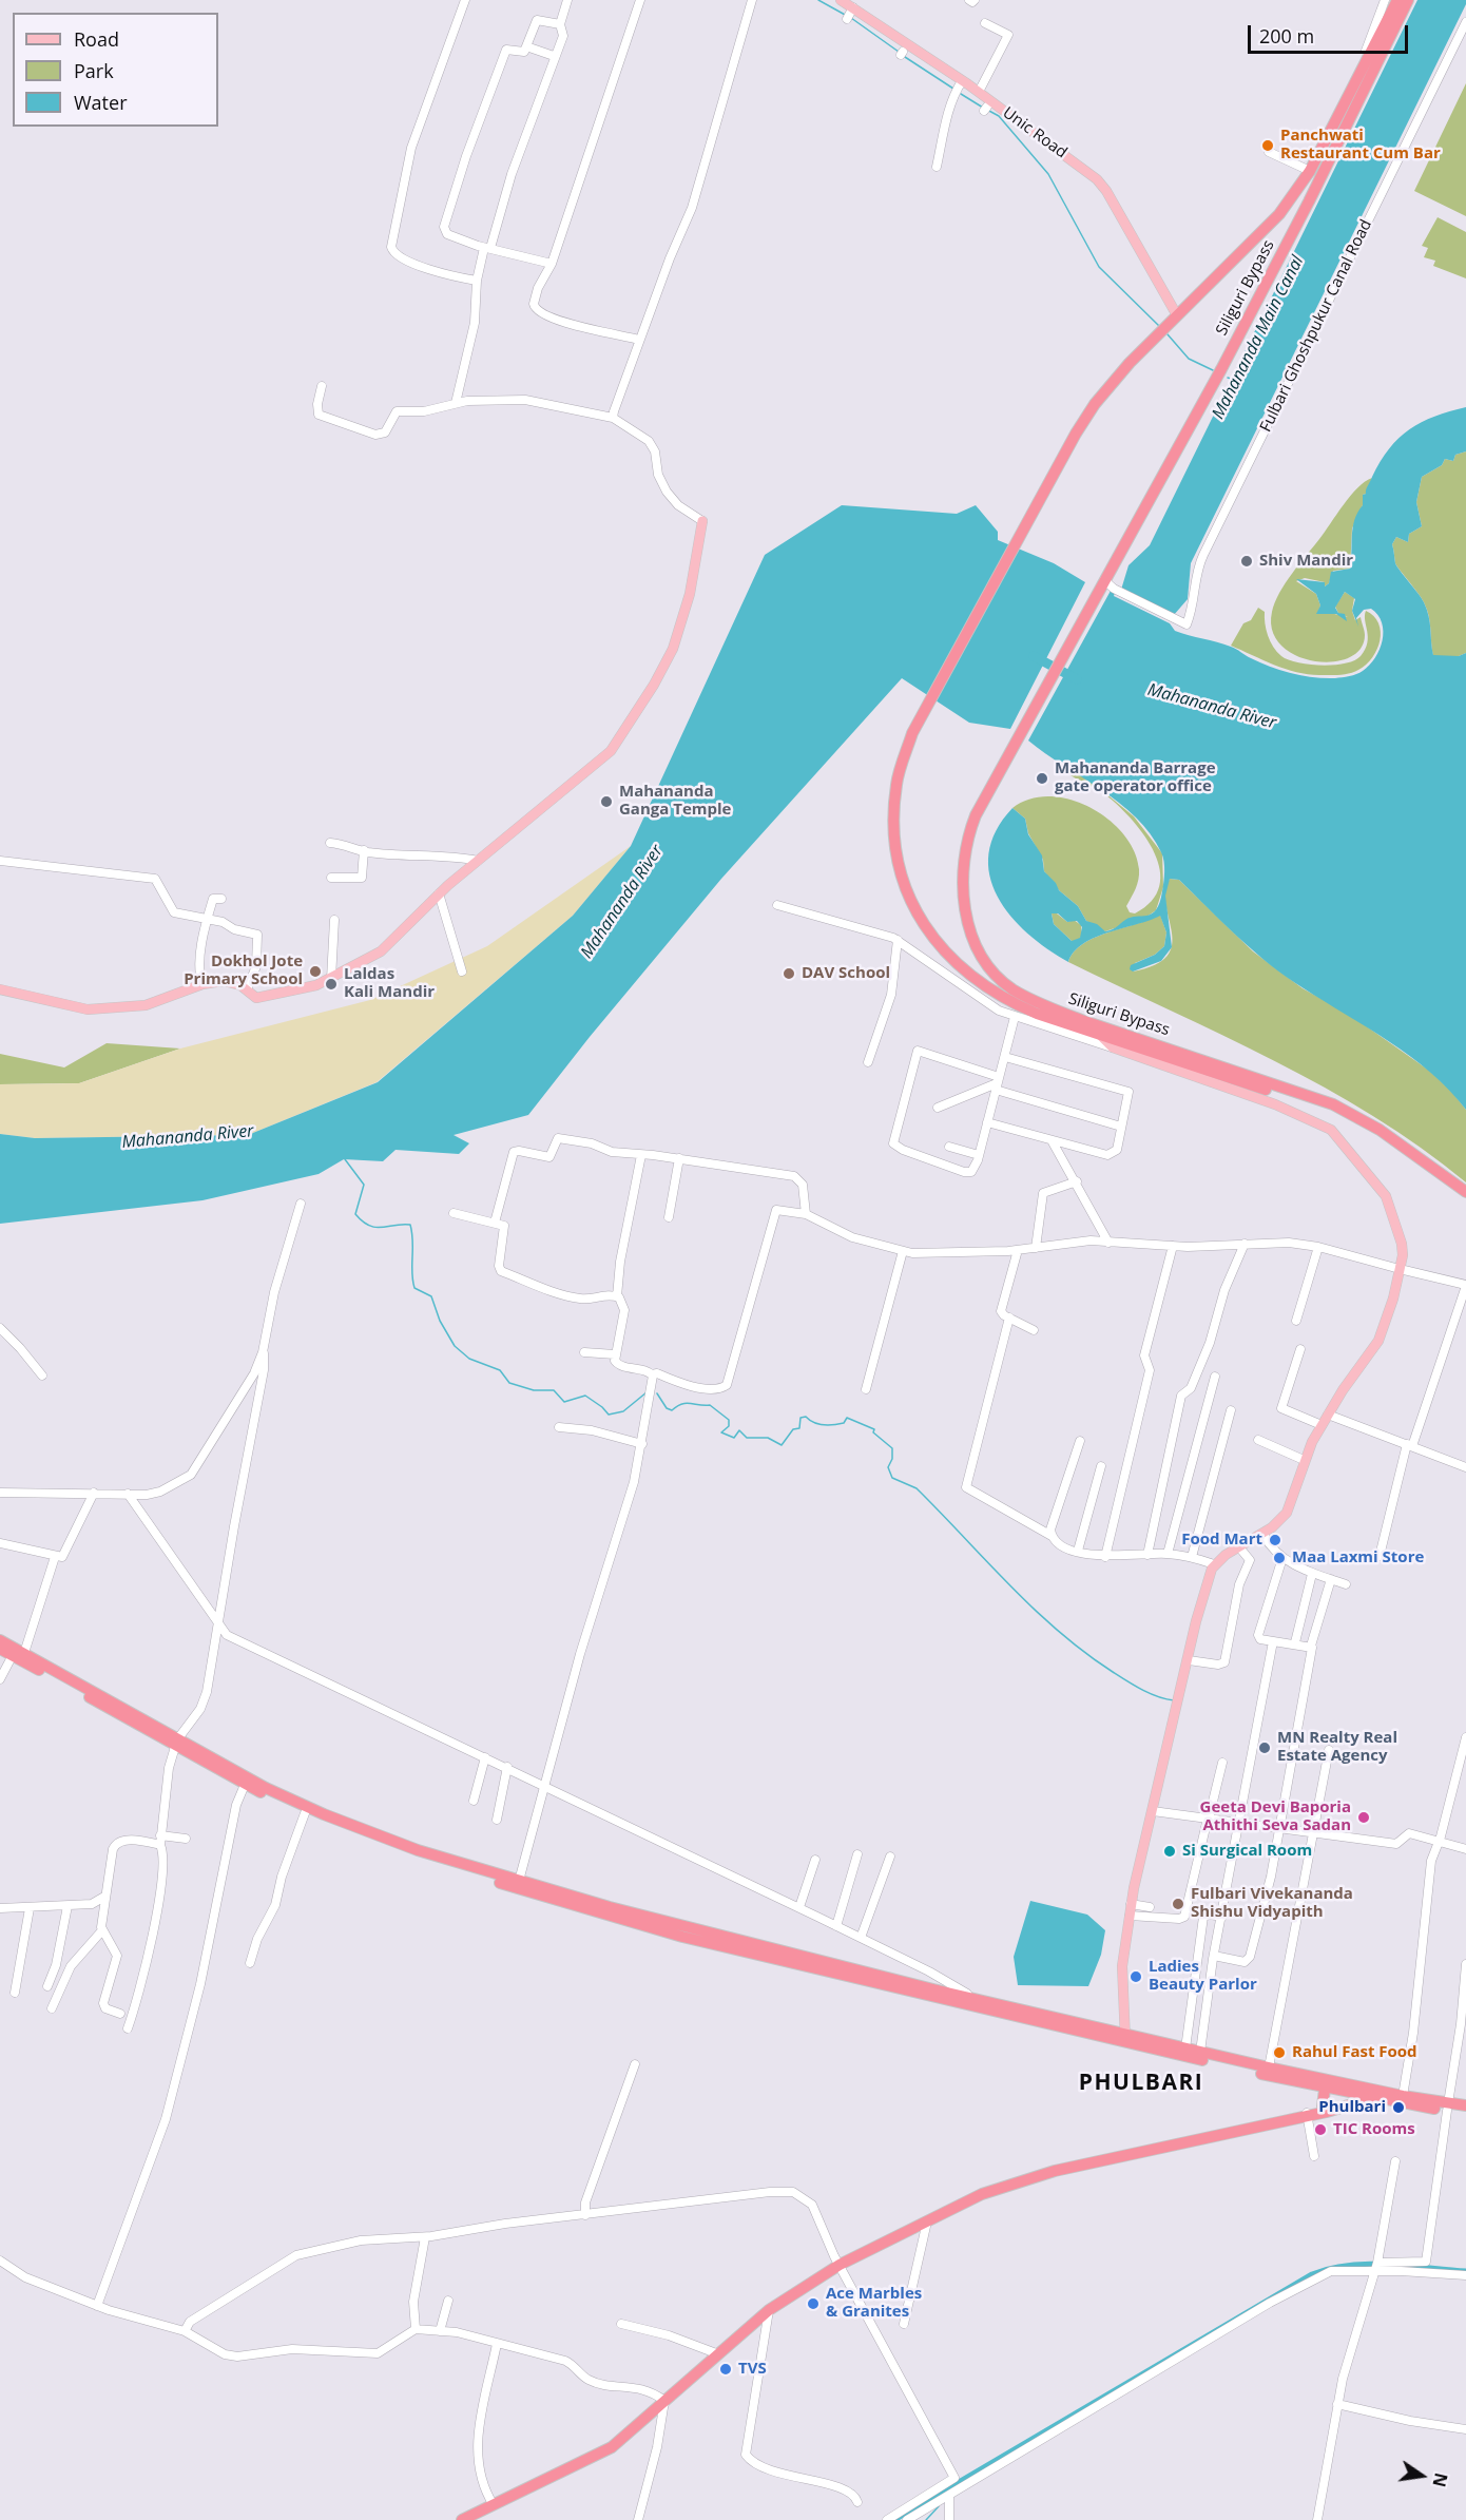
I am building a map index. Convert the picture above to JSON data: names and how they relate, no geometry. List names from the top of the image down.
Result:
{
  "streets": {
    "highway": ["Siliguri Bypass"],
    "main road": ["Unic Road"],
    "street": ["Fulbari Ghoshpukur Canal Road"]
  },
  "crossings": [
    ["Siliguri Bypass", "Fulbari Ghoshpukur Canal Road"]
  ],
  "districts": ["PHULBARI"],
  "water": ["Mahananda Main Canal", "Mahananda River"],
  "places": [
    "Panchwati Restaurant Cum Bar",
    "Shiv Mandir",
    "Mahananda Barrage gate operator office",
    "Mahananda Ganga Temple",
    "Dokhol Jote Primary School",
    "DAV School",
    "Laldas Kali Mandir",
    "Food Mart",
    "Maa Laxmi Store",
    "MN Realty Real Estate Agency",
    "Geeta Devi Baporia Athithi Seva Sadan",
    "Si Surgical Room",
    "Fulbari Vivekananda Shishu Vidyapith",
    "Ladies Beauty Parlor",
    "Rahul Fast Food",
    "Phulbari",
    "TIC Rooms",
    "Ace Marbles & Granites",
    "TVS"
  ],
  "legend": ["Road", "Park", "Water"],
  "scale_bar": "200 m",
  "north": "right"
}
